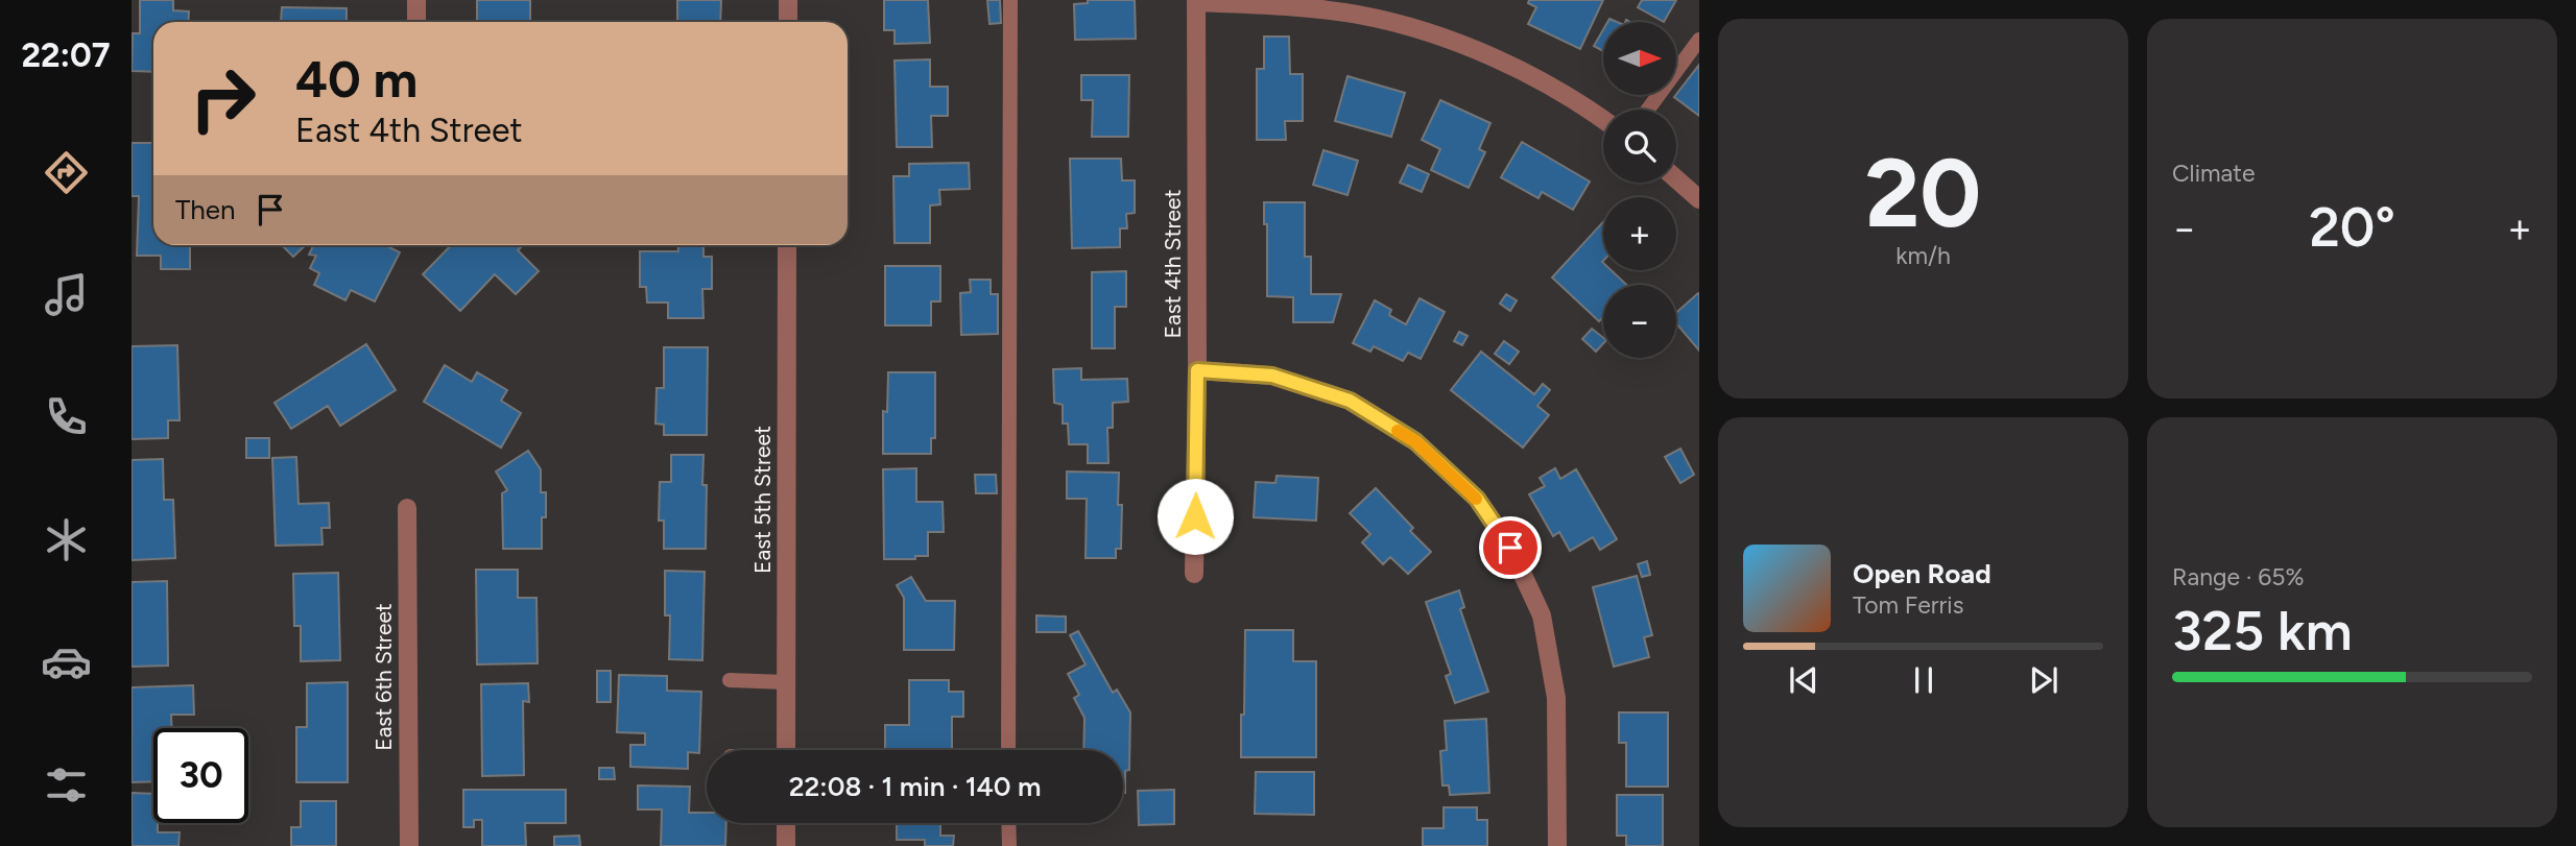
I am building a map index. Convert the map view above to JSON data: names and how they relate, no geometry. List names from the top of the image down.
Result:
{
  "streets": {
    "street": ["East 4th Street", "East 5th Street", "East 6th Street"]
  },
  "north": "right",
  "page": {
    "tabs": "22:07",
    "tile": [
      ["20", "km/h"],
      "Climate",
      ["Range · 65%", "325 km"]
    ],
    "map_buttons": ["+", "−"],
    "turn": ["40 m", "East 4th Street"],
    "then": "Then",
    "heat": ["−", "20°", "+"],
    "song": ["Open Road", "Tom Ferris"],
    "limit": "30",
    "trip": "22:08 · 1 min · 140 m"
  }
}
